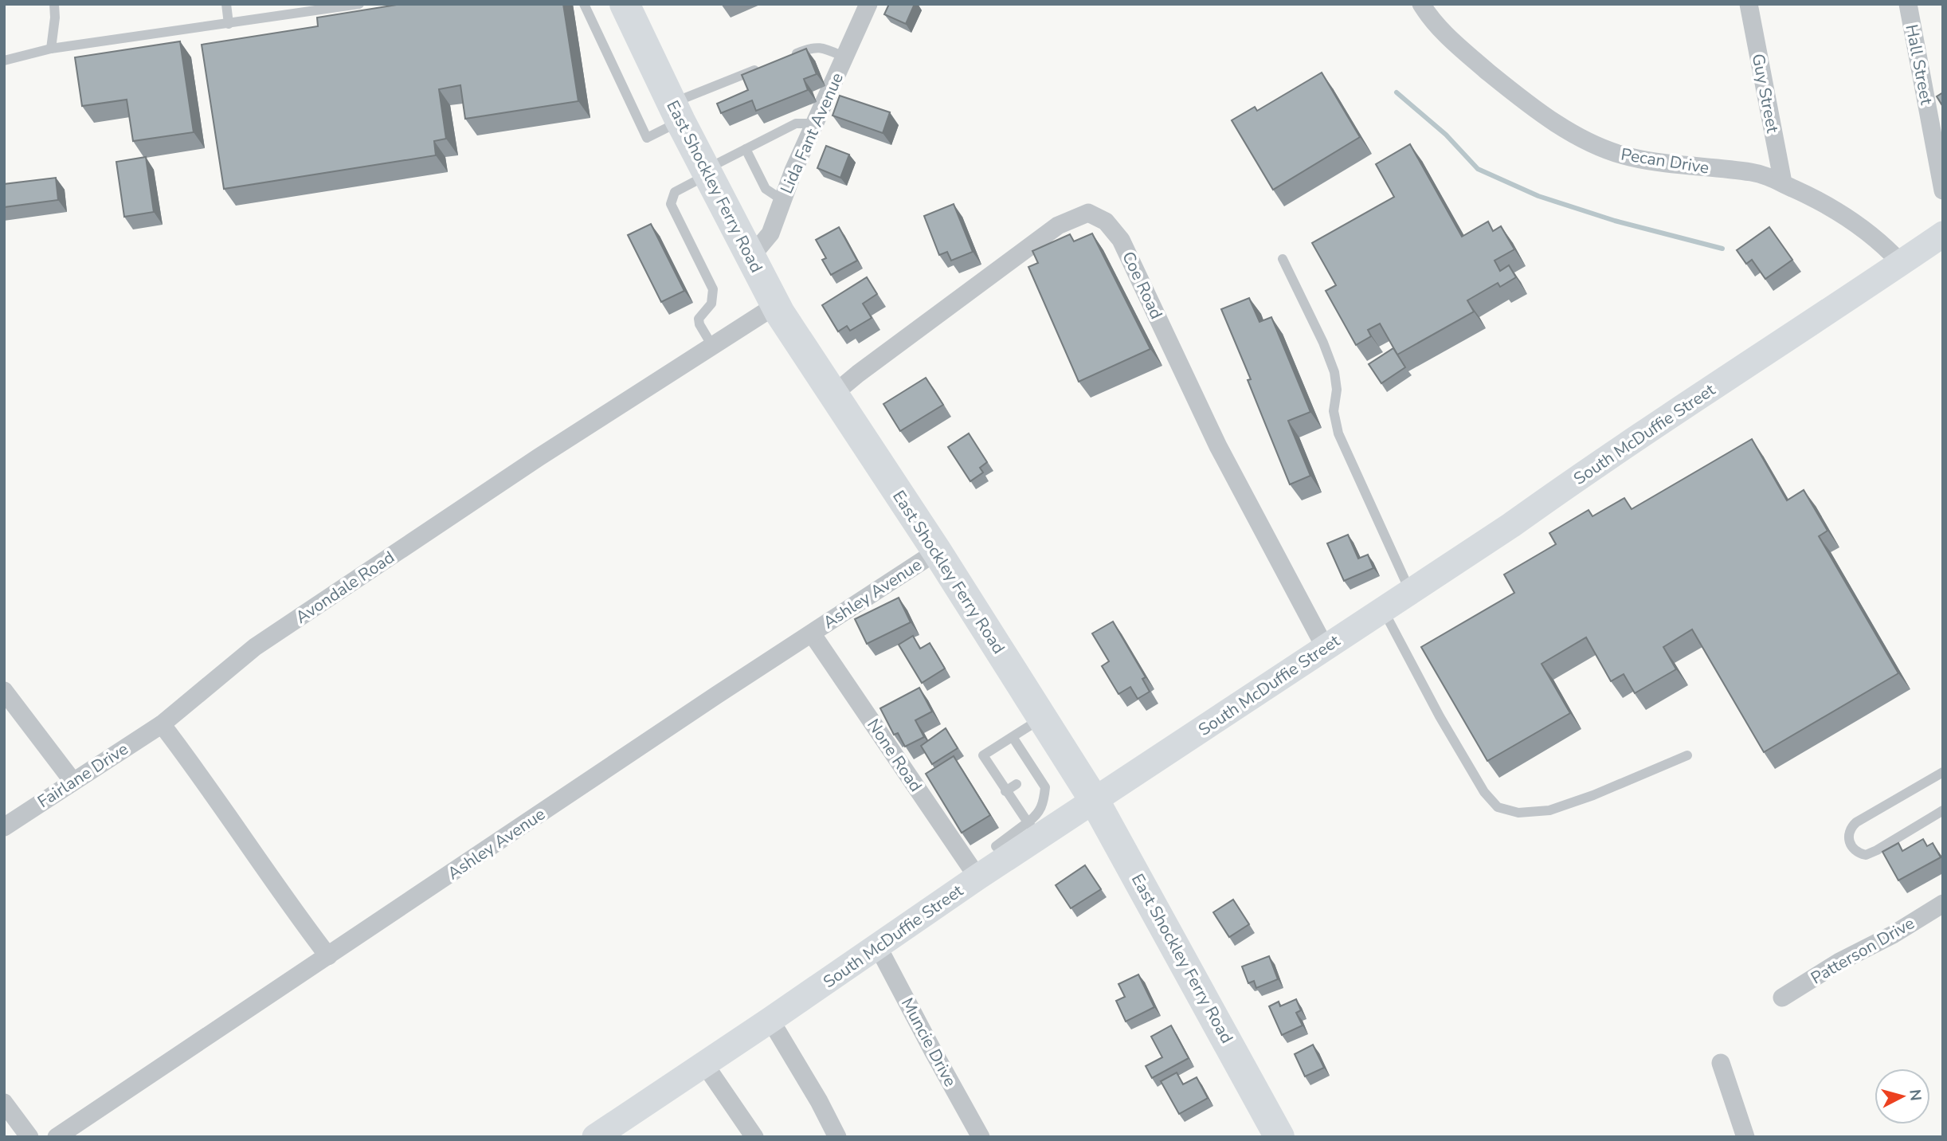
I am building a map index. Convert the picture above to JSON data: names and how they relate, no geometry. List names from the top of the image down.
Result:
{
  "streets": {
    "highway": ["East Shockley Ferry Road"],
    "street": [
      "Hall Street",
      "Guy Street",
      "Lida Fant Avenue",
      "Pecan Drive",
      "Coe Road",
      "South McDuffie Street",
      "Avondale Road",
      "Ashley Avenue",
      "None Road",
      "Fairlane Drive",
      "Patterson Drive",
      "Muncie Drive"
    ]
  },
  "crossings": [
    ["Guy Street", "Pecan Drive"],
    ["Lida Fant Avenue", "East Shockley Ferry Road"],
    ["Pecan Drive", "South McDuffie Street"],
    ["East Shockley Ferry Road", "Coe Road"],
    ["East Shockley Ferry Road", "South McDuffie Street"],
    ["East Shockley Ferry Road", "Avondale Road"],
    ["East Shockley Ferry Road", "Ashley Avenue"],
    ["Coe Road", "South McDuffie Street"],
    ["South McDuffie Street", "None Road"],
    ["South McDuffie Street", "Muncie Drive"],
    ["Avondale Road", "Fairlane Drive"],
    ["Ashley Avenue", "None Road"]
  ],
  "north": "right"
}
